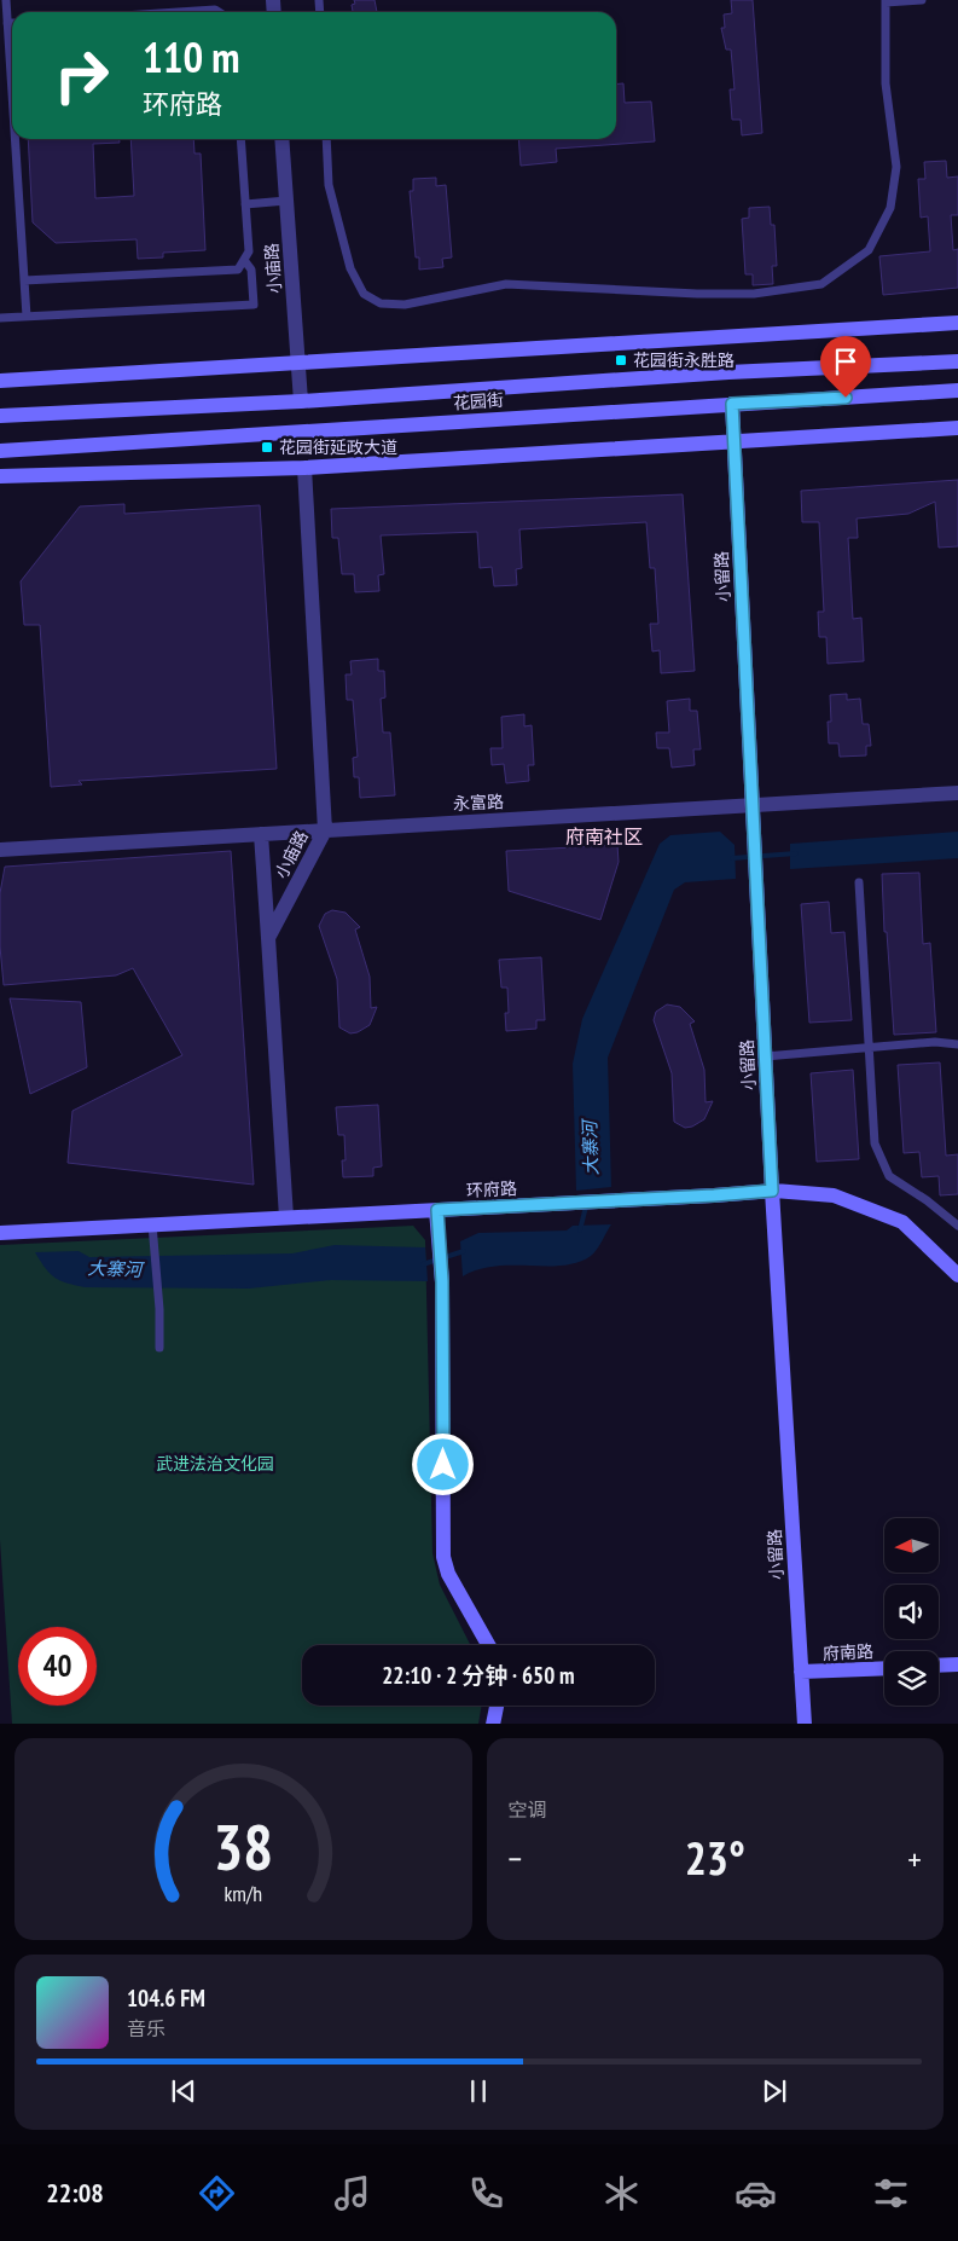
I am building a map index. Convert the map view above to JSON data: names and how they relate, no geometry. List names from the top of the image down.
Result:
{
  "streets": {
    "street": [
      "小庙路",
      "花园街",
      "小留路",
      "永富路",
      "环府路",
      "府南路"
    ]
  },
  "crossings": [
    ["小庙路", "花园街"],
    ["小庙路", "永富路"],
    ["花园街", "小留路"],
    ["小留路", "永富路"],
    ["小留路", "环府路"],
    ["小留路", "府南路"]
  ],
  "districts": ["府南社区"],
  "water": ["大寨河"],
  "parks": ["武进法治文化园"],
  "places": {
    "transit": ["花园街永胜路", "花园街延政大道"]
  },
  "north": "left",
  "page": {
    "turn": ["110 m", "环府路"],
    "limit": "40",
    "trip": "22:10 · 2 分钟 · 650 m",
    "tile": "空调",
    "heat": ["−", "23°", "+"],
    "song": ["104.6 FM", "音乐"],
    "tabs": "22:08",
    "gauge": ["38", "km/h"]
  }
}
